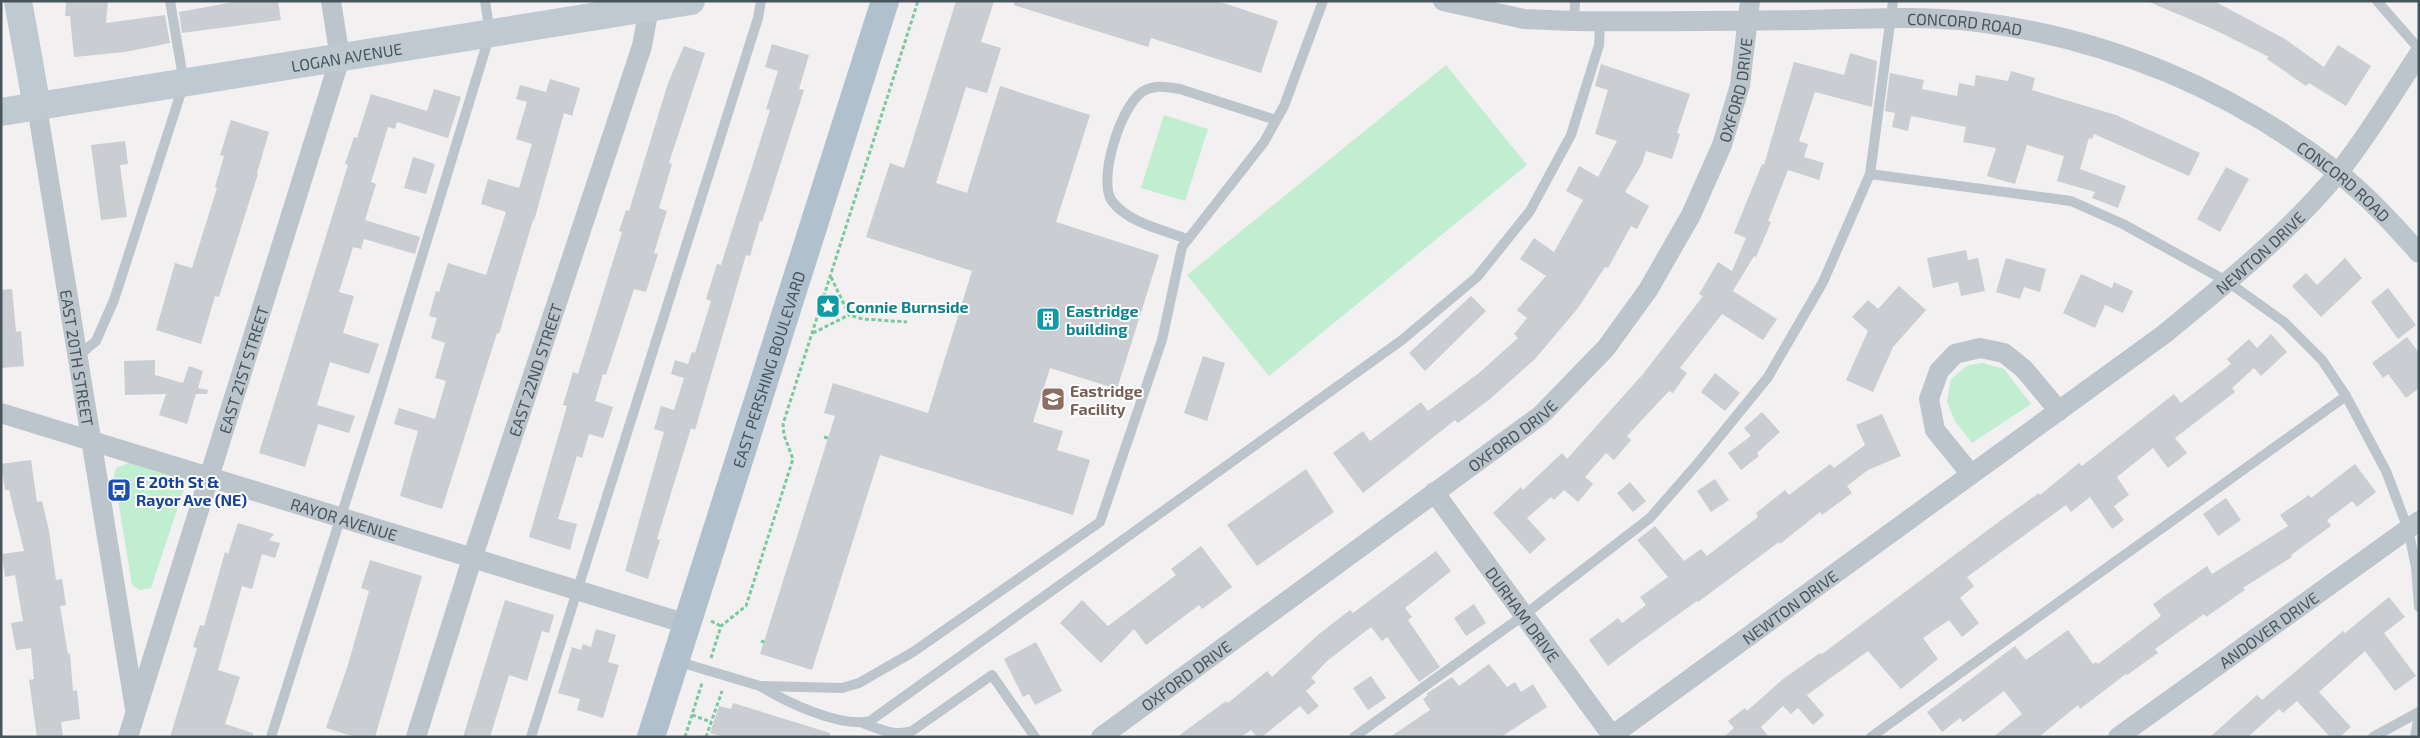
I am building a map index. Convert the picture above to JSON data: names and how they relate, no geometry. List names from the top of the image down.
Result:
{
  "streets": {
    "main road": ["LOGAN AVENUE", "EAST 20TH STREET", "EAST PERSHING BOULEVARD"],
    "street": [
      "CONCORD ROAD",
      "OXFORD DRIVE",
      "NEWTON DRIVE",
      "EAST 22ND STREET",
      "EAST 21ST STREET",
      "RAYOR AVENUE",
      "DURHAM DRIVE",
      "ANDOVER DRIVE"
    ]
  },
  "crossings": [
    ["CONCORD ROAD", "OXFORD DRIVE"],
    ["CONCORD ROAD", "NEWTON DRIVE"],
    ["LOGAN AVENUE", "EAST 20TH STREET"],
    ["LOGAN AVENUE", "EAST 22ND STREET"],
    ["LOGAN AVENUE", "EAST 21ST STREET"],
    ["OXFORD DRIVE", "DURHAM DRIVE"],
    ["NEWTON DRIVE", "DURHAM DRIVE"],
    ["EAST 20TH STREET", "EAST 21ST STREET"],
    ["EAST 20TH STREET", "RAYOR AVENUE"],
    ["EAST 22ND STREET", "RAYOR AVENUE"],
    ["EAST PERSHING BOULEVARD", "RAYOR AVENUE"],
    ["EAST 21ST STREET", "RAYOR AVENUE"]
  ],
  "places": {
    "place": ["Connie Burnside"],
    "building": ["Eastridge building"],
    "school or university": ["Eastridge Facility"],
    "bus stop": ["E 20th St & Rayor Ave (NE)"]
  }
}
